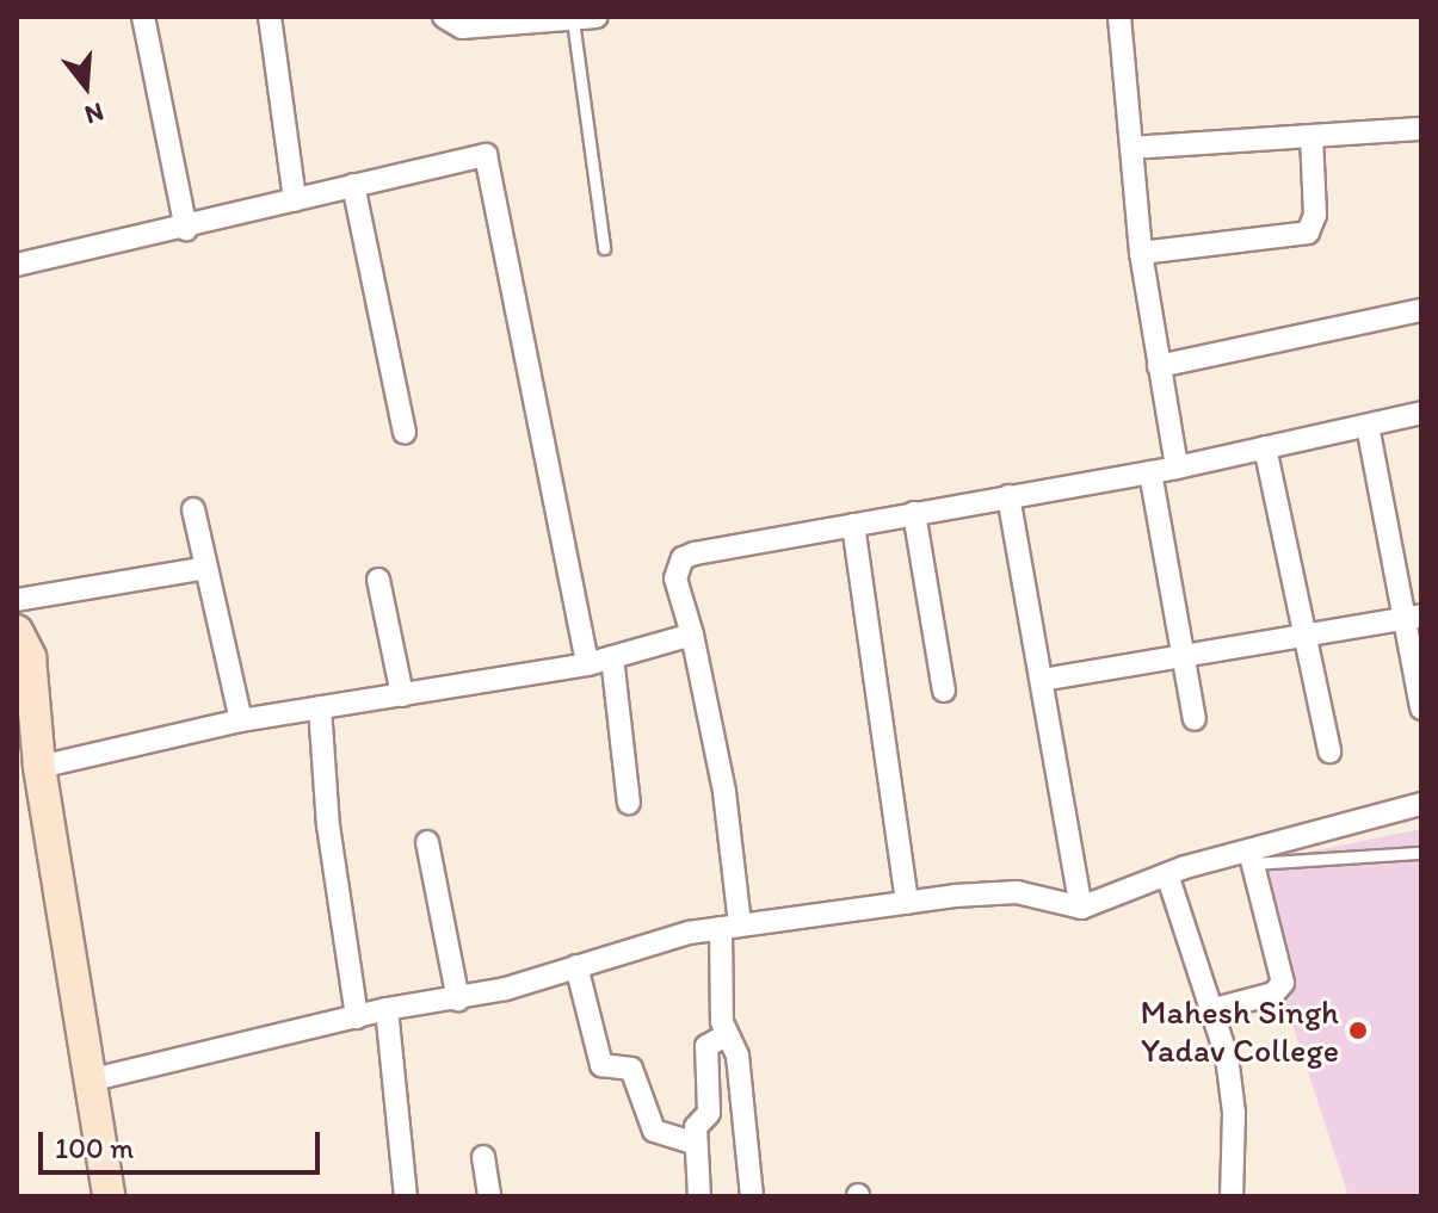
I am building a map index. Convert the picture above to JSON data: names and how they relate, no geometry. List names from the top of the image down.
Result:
{
  "places": ["Mahesh Singh Yadav College"],
  "scale_bar": "100 m",
  "north": "bottom"
}
